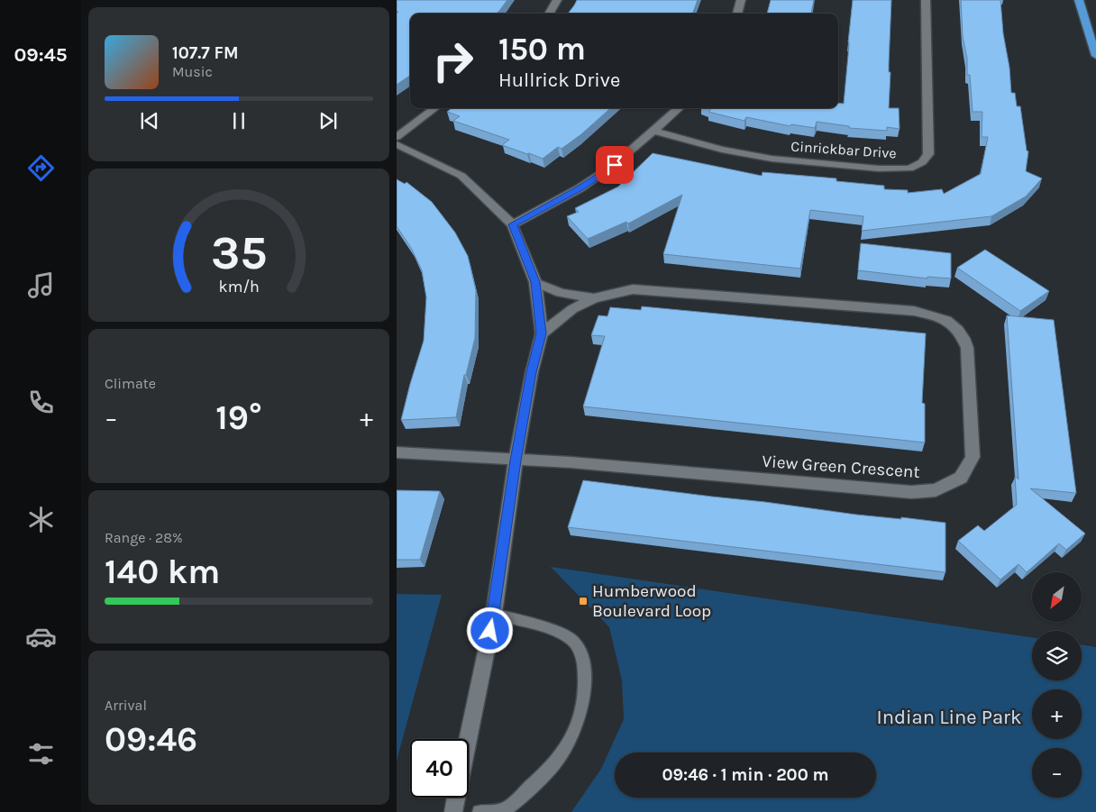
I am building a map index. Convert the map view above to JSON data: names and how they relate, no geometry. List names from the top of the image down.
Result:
{
  "streets": {
    "street": ["Cinrickbar Drive", "View Green Crescent"]
  },
  "parks": ["Indian Line Park"],
  "places": {
    "transit": ["Humberwood Boulevard Loop"]
  },
  "north": "bottom left",
  "page": {
    "tabs": "09:45",
    "turn": ["150 m", "Hullrick Drive"],
    "song": ["107.7 FM", "Music"],
    "tile": [
      "Climate",
      ["Range · 28%", "140 km"],
      ["Arrival", "09:46"]
    ],
    "heat": ["−", "19°", "+"],
    "map_buttons": ["+", "−"],
    "limit": "40",
    "trip": "09:46 · 1 min · 200 m",
    "gauge": ["35", "km/h"]
  }
}
